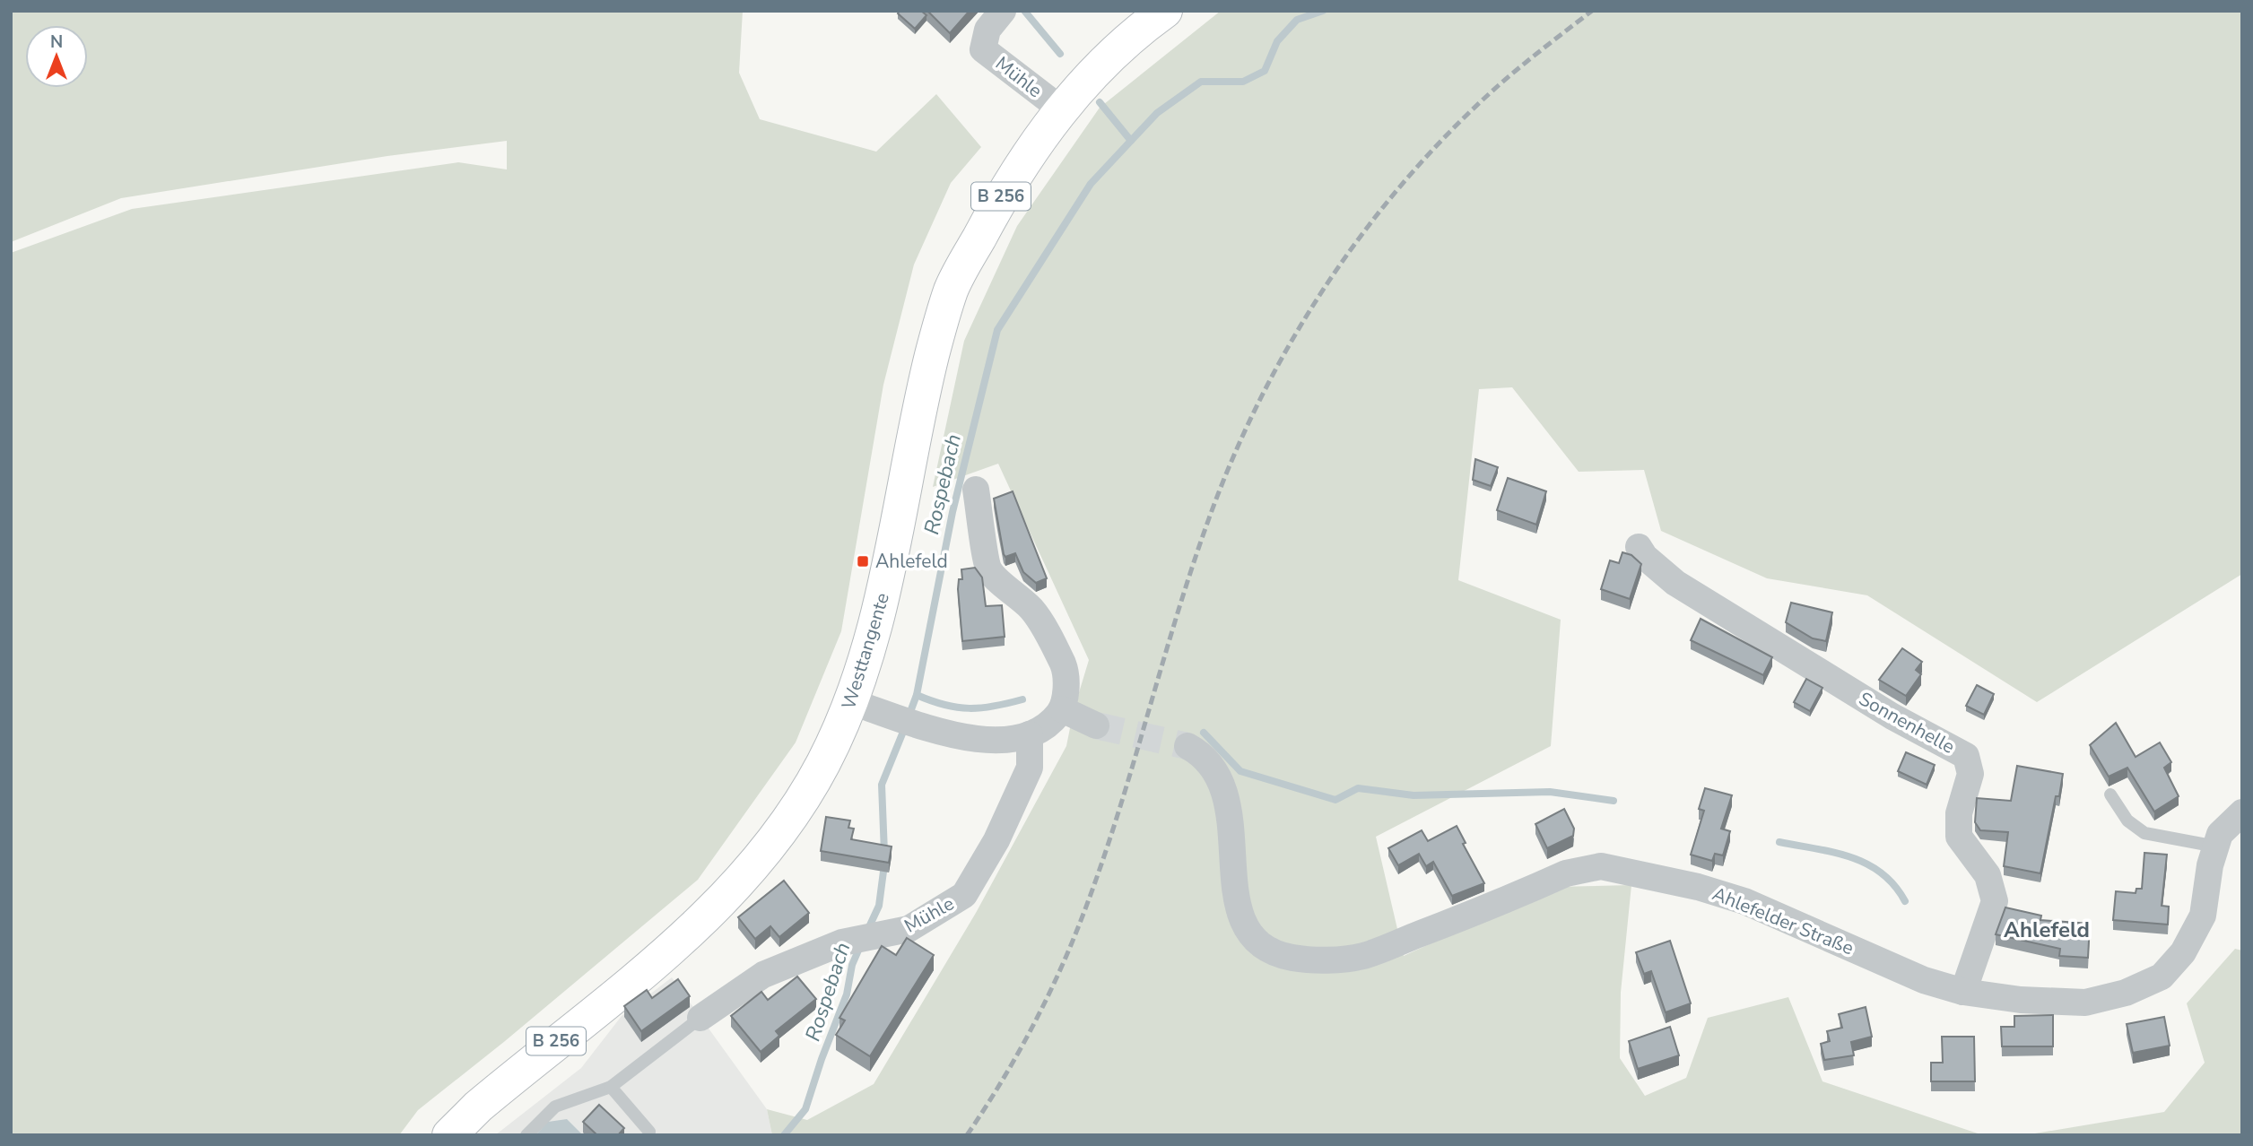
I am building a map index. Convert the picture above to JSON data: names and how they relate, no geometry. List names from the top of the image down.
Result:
{
  "streets": {
    "main road": ["B 256", "Westtangente"],
    "street": ["Mühle", "Sonnenhelle", "Ahlefelder Straße"]
  },
  "crossings": [
    ["Mühle", "Westtangente"],
    ["Sonnenhelle", "Ahlefelder Straße"]
  ],
  "districts": ["Ahlefeld"],
  "water": ["Rospebach"],
  "places": {
    "transit": ["Ahlefeld"]
  },
  "north": "top"
}
